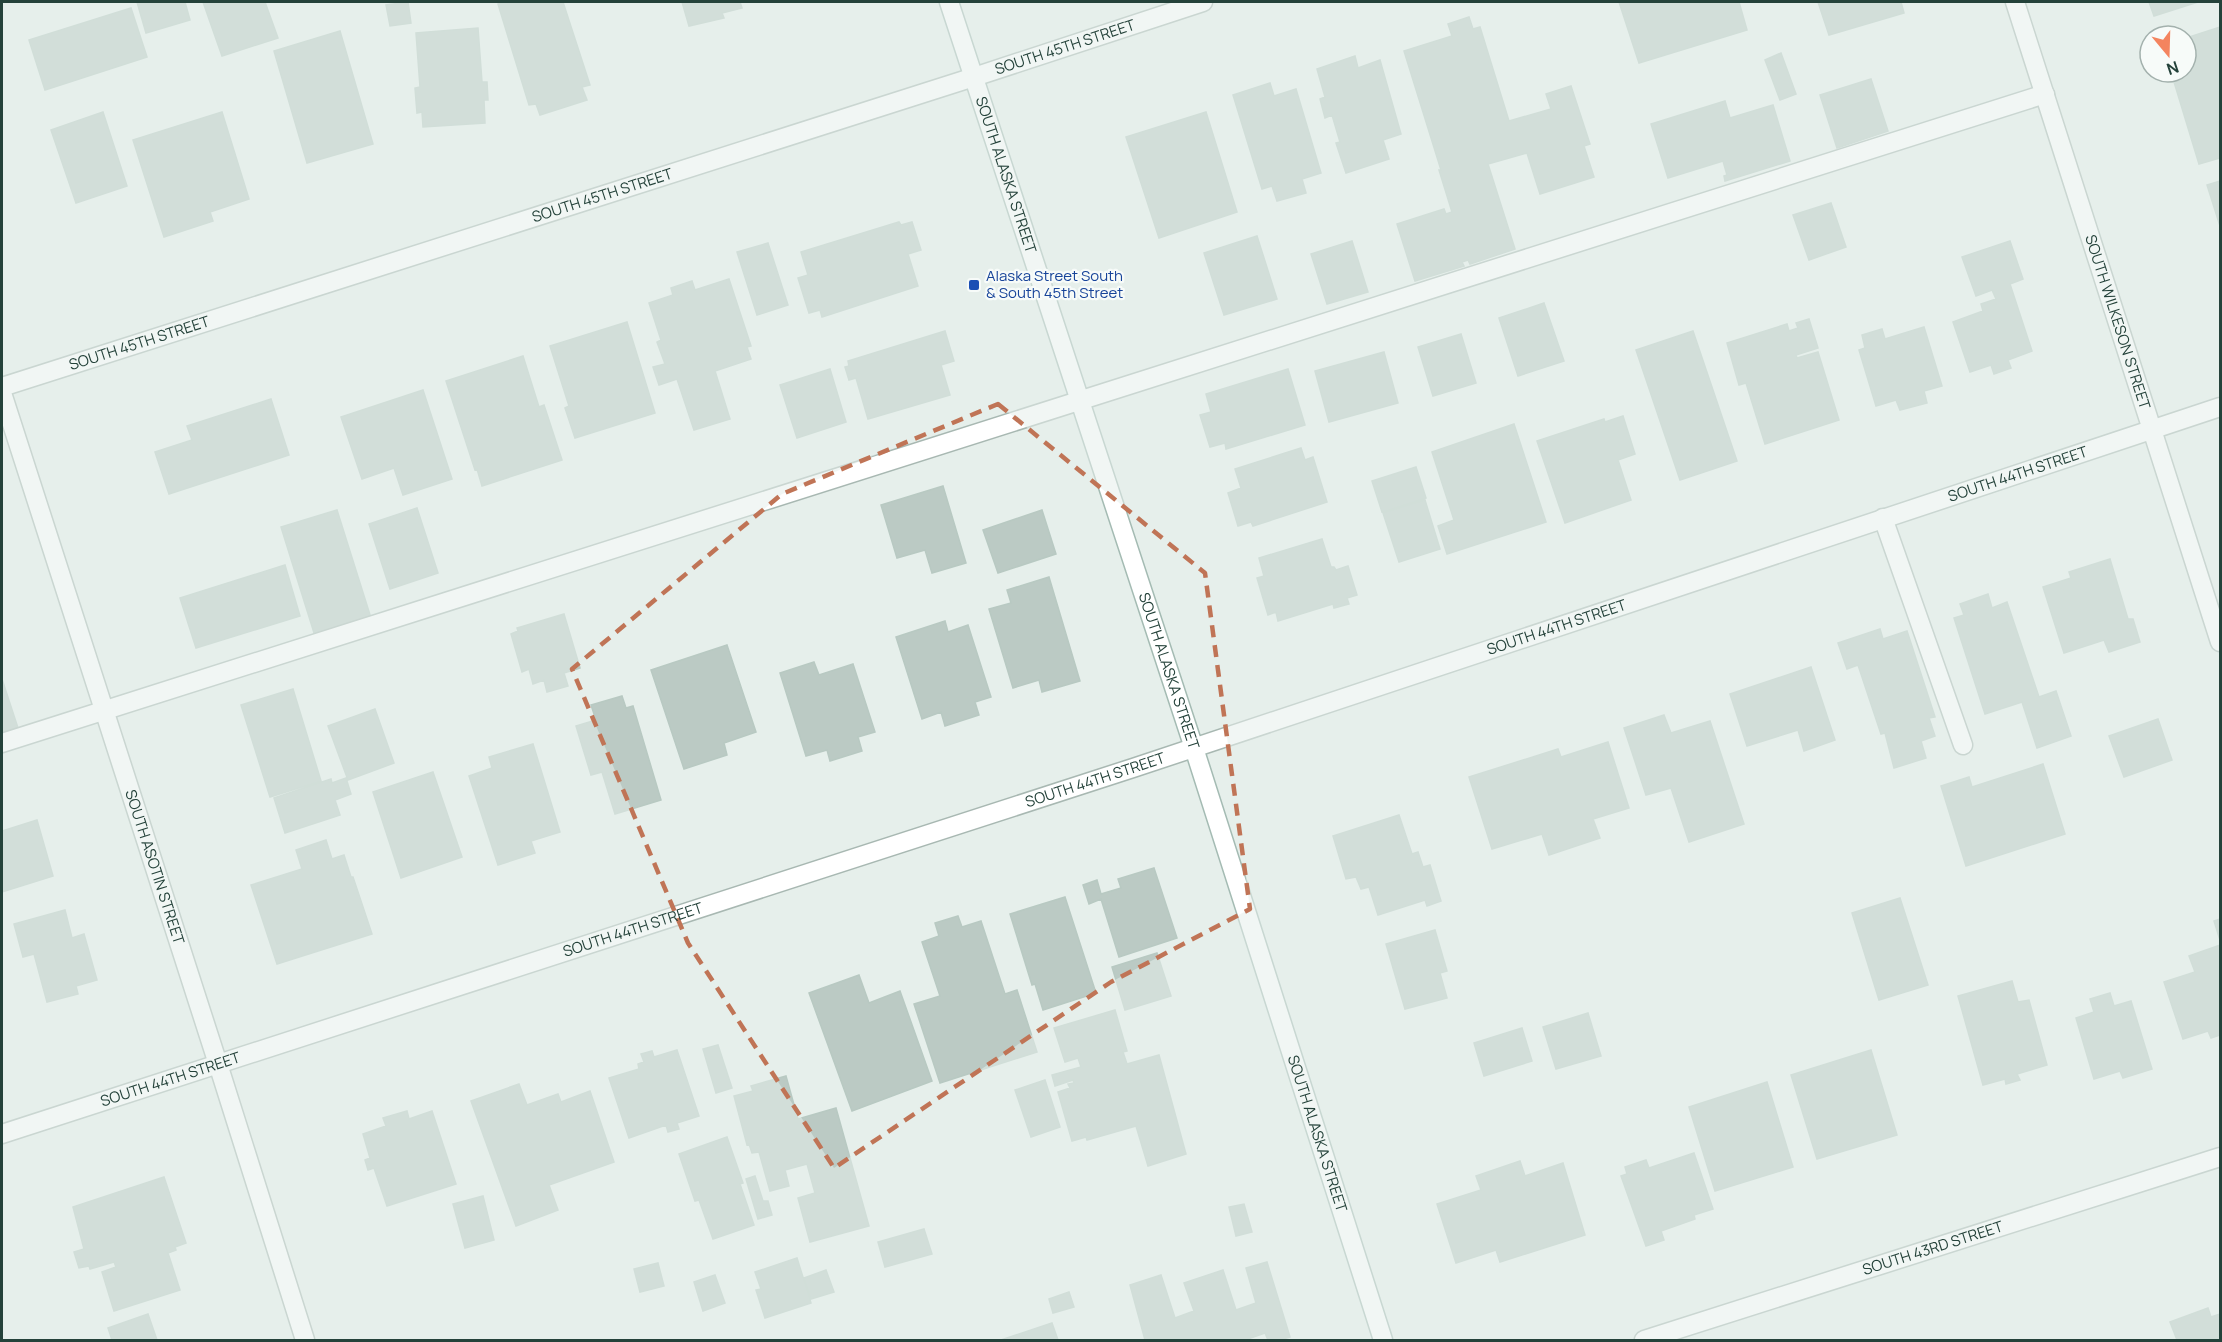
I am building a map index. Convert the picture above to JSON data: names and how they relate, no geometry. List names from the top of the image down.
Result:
{
  "streets": {
    "street": [
      "SOUTH 45TH STREET",
      "SOUTH ALASKA STREET",
      "SOUTH WILKESON STREET",
      "SOUTH 44TH STREET",
      "SOUTH ASOTIN STREET",
      "SOUTH 43RD STREET"
    ]
  },
  "crossings": [
    ["SOUTH 45TH STREET", "SOUTH ALASKA STREET"],
    ["SOUTH ALASKA STREET", "SOUTH 44TH STREET"],
    ["SOUTH WILKESON STREET", "SOUTH 44TH STREET"],
    ["SOUTH 44TH STREET", "SOUTH ASOTIN STREET"]
  ],
  "places": {
    "transit": ["Alaska Street South & South 45th Street"]
  },
  "north": "bottom"
}
